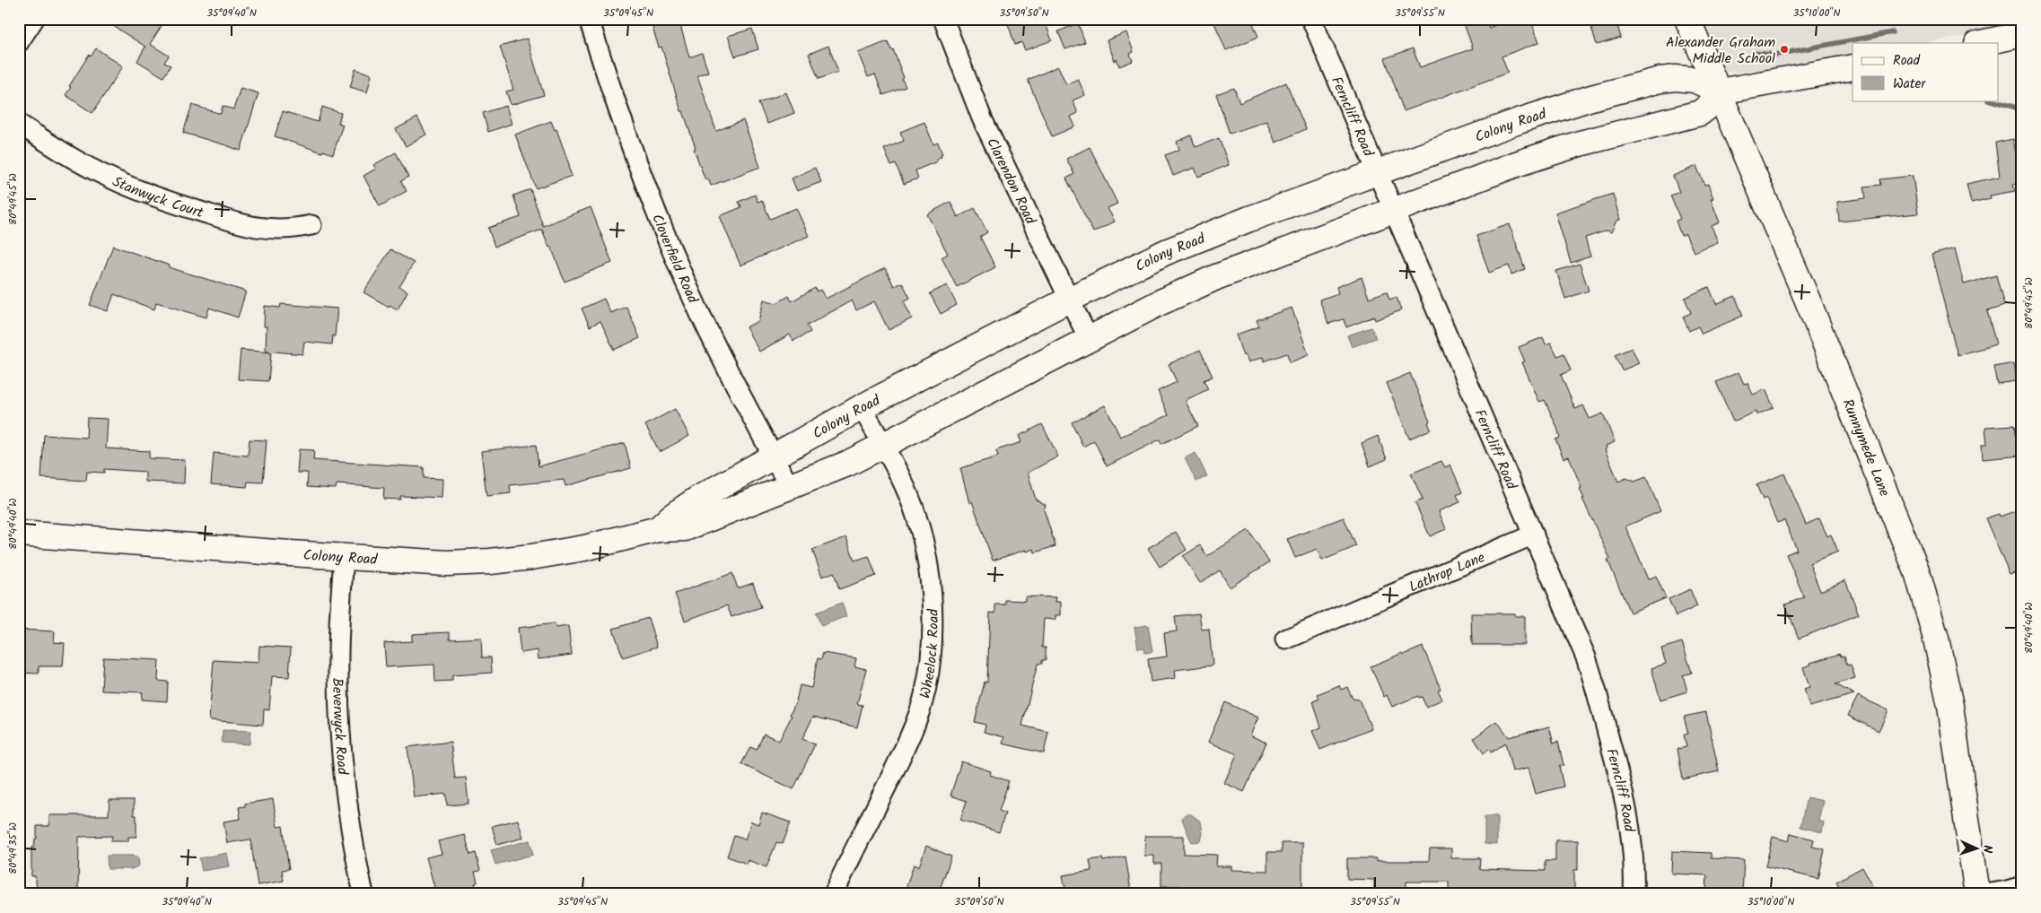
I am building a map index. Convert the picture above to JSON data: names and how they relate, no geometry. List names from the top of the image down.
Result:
{
  "streets": {
    "street": [
      "Ferncliff Road",
      "Colony Road",
      "Clarendon Road",
      "Stanwyck Court",
      "Cloverfield Road",
      "Runnymede Lane",
      "Lathrop Lane",
      "Wheelock Road",
      "Beverwyck Road"
    ]
  },
  "crossings": [
    ["Ferncliff Road", "Colony Road"],
    ["Ferncliff Road", "Lathrop Lane"],
    ["Colony Road", "Clarendon Road"],
    ["Colony Road", "Cloverfield Road"],
    ["Colony Road", "Runnymede Lane"],
    ["Colony Road", "Wheelock Road"],
    ["Colony Road", "Beverwyck Road"]
  ],
  "places": ["Alexander Graham Middle School"],
  "legend": ["Road", "Water"],
  "north": "right",
  "coordinates": [
    "35°09'40\"N",
    "35°09'45\"N",
    "35°09'50\"N",
    "35°09'55\"N",
    "35°10'00\"N",
    "80°49'45\"W",
    "80°49'40\"W",
    "80°49'35\"W"
  ]
}
